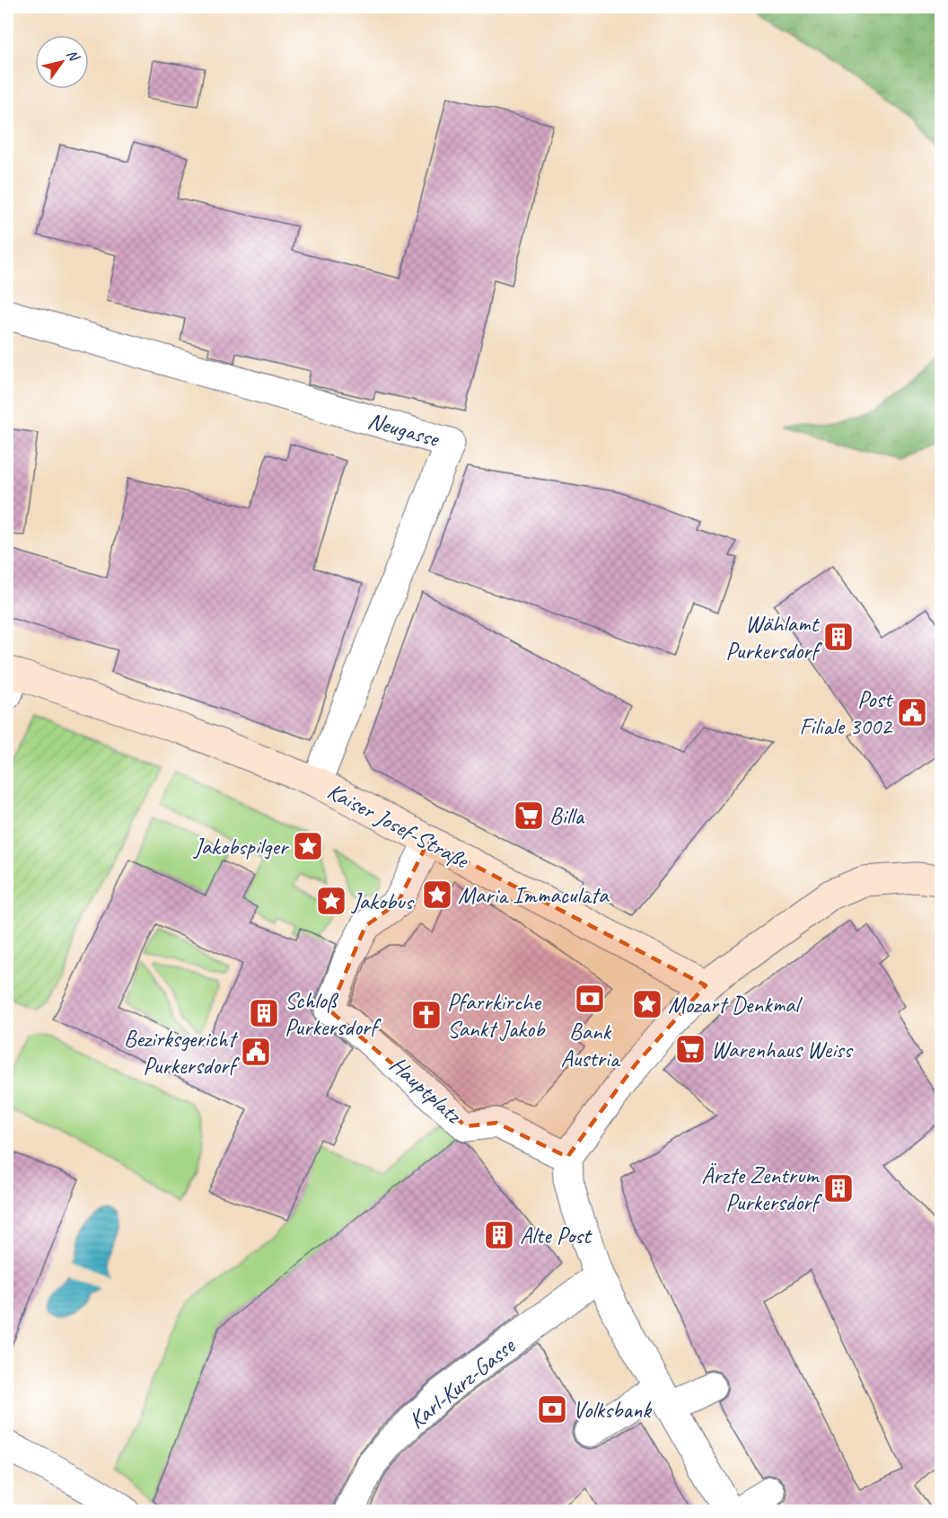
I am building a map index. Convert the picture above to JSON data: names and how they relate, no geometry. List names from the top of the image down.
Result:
{
  "streets": {
    "main road": ["Kaiser Josef-Straße"],
    "street": ["Neugasse", "Hauptplatz", "Karl-Kurz-Gasse"]
  },
  "crossings": [
    ["Neugasse", "Kaiser Josef-Straße"],
    ["Kaiser Josef-Straße", "Hauptplatz"]
  ],
  "places": {
    "building": [
      "Wählamt Purkersdorf",
      "Schloß Purkersdorf",
      "Ärzte Zentrum Purkersdorf",
      "Alte Post"
    ],
    "public building": ["Post Filiale 3002", "Bezirksgericht Purkersdorf"],
    "supermarket": ["Billa", "Warenhaus Weiss"],
    "place": [
      "Jakobspilger",
      "Maria Immaculata",
      "Jakobus",
      "Mozart Denkmal"
    ],
    "bank": ["Bank Austria", "Volksbank"],
    "church": ["Pfarrkirche Sankt Jakob"]
  },
  "north": "top right"
}
